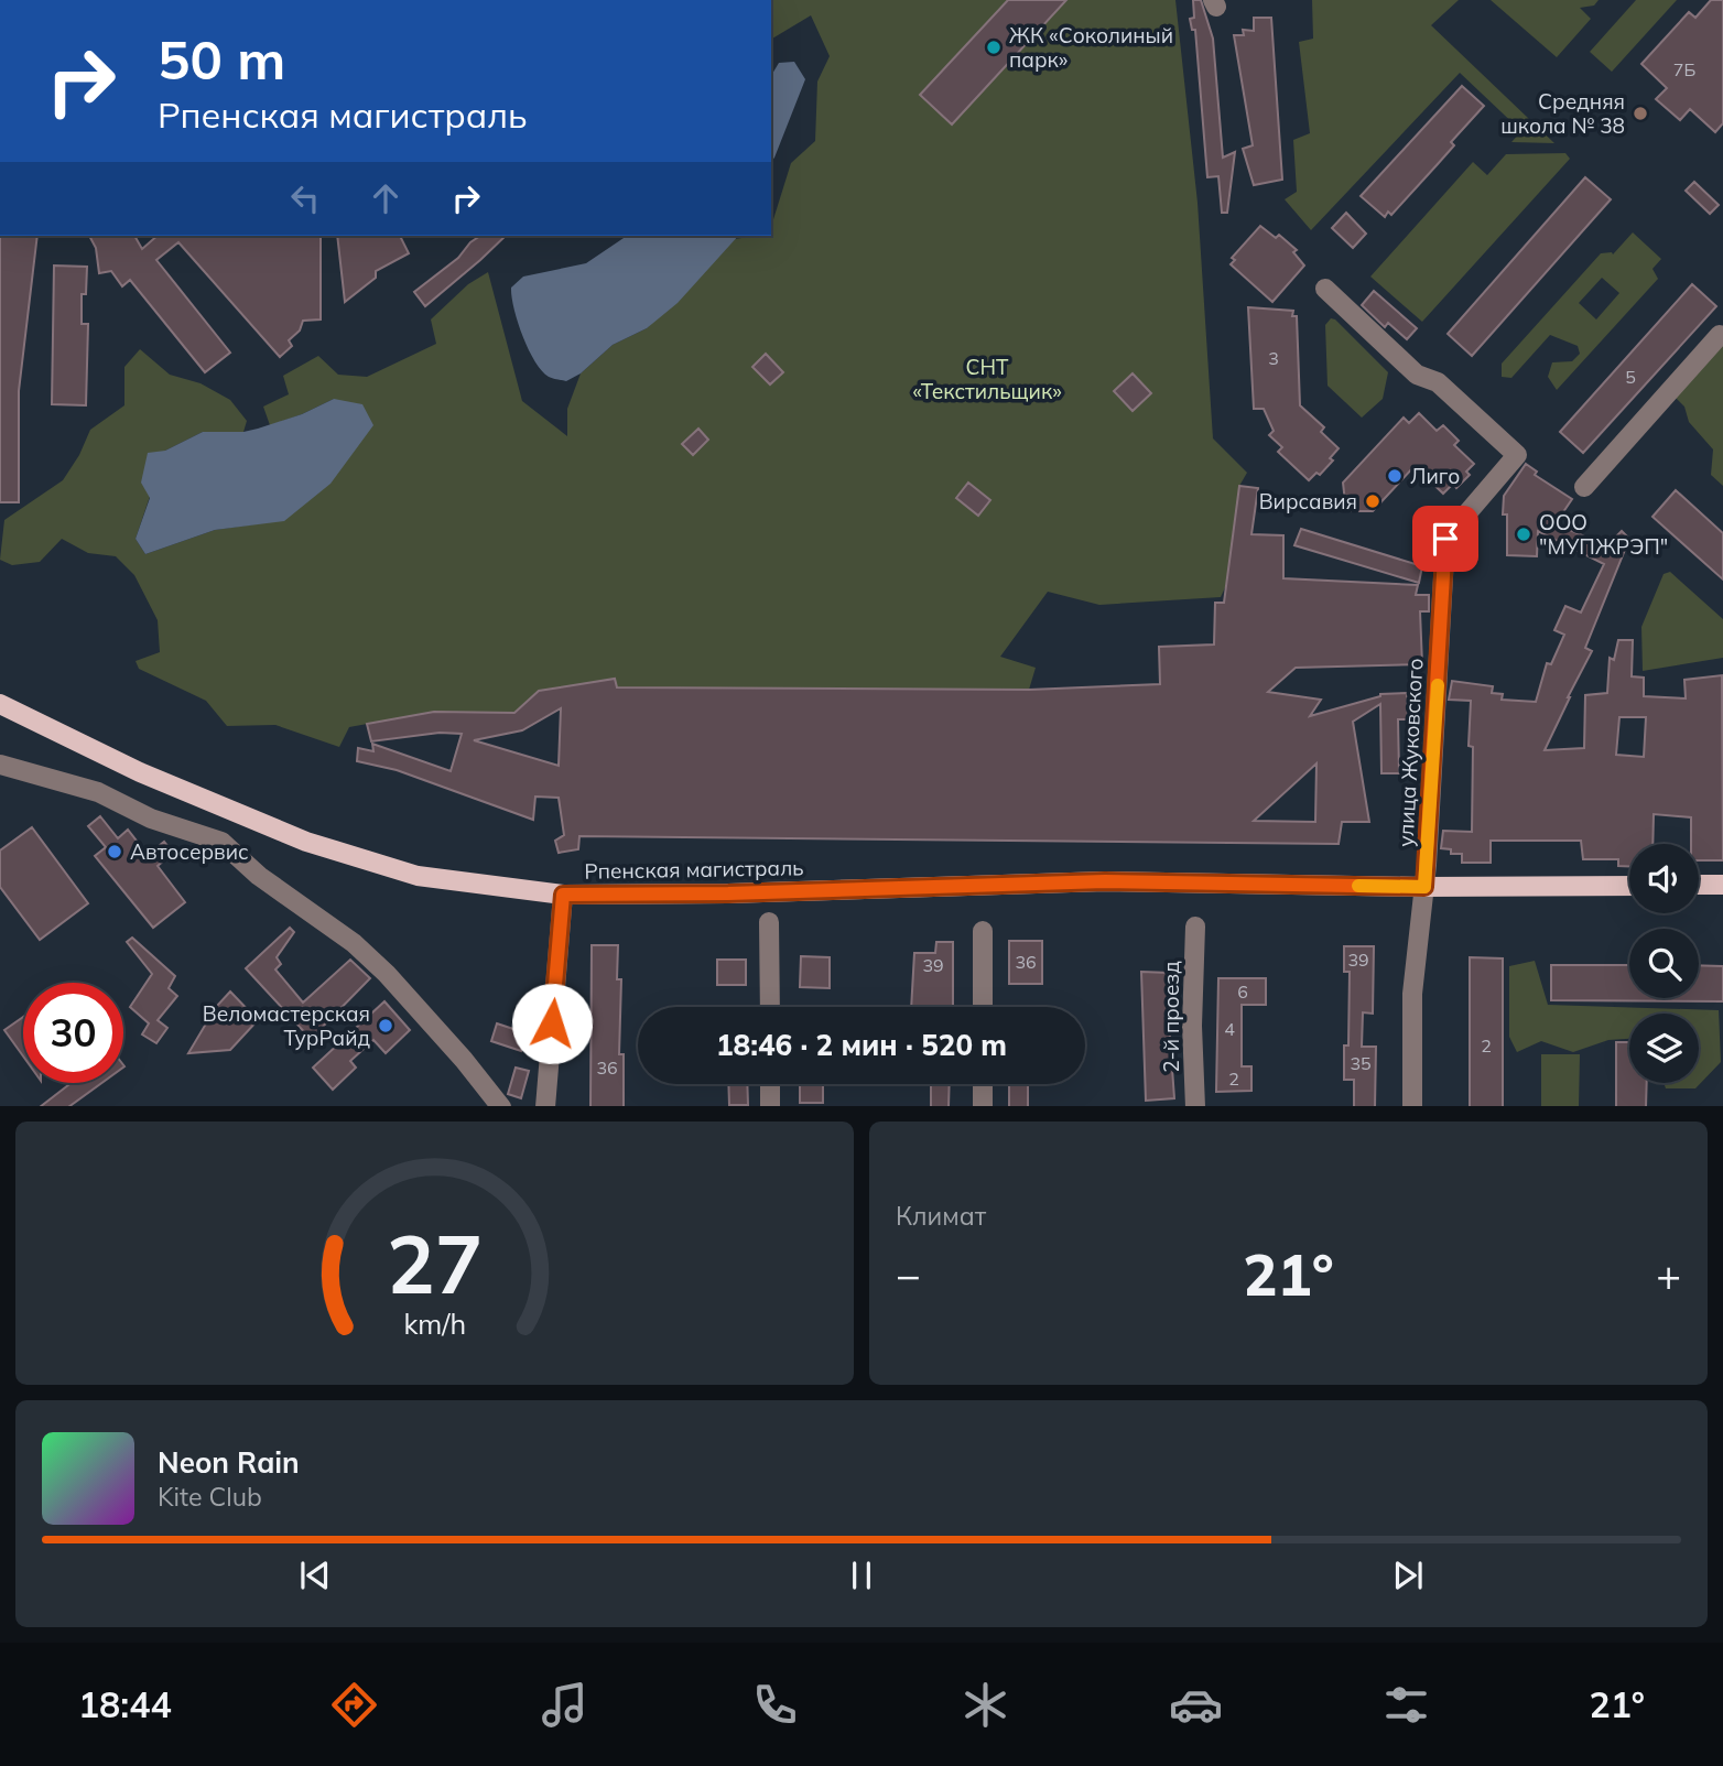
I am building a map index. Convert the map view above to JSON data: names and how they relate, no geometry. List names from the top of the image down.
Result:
{
  "streets": {
    "main road": ["Рпенская магистраль"],
    "street": ["улица Жуковского", "2-й проезд"]
  },
  "crossings": [
    ["улица Жуковского", "Рпенская магистраль"]
  ],
  "parks": ["СНТ «Текстильщик»"],
  "places": [
    "ЖК «Соколиный парк»",
    "Средняя школа № 38",
    "Лиго",
    "Вирсавия",
    "ООО \"МУПЖРЭП\"",
    "Автосервис",
    "Веломастерская ТурРайд"
  ],
  "house_numbers": [
    "7Б",
    "3",
    "5",
    "39",
    "36",
    "39",
    "6",
    "4",
    "2",
    "35",
    "36",
    "2"
  ],
  "page": {
    "turn": ["50 m", "Рпенская магистраль"],
    "limit": "30",
    "trip": "18:46 · 2 мин · 520 m",
    "tile": "Климат",
    "heat": ["−", "21°", "+"],
    "song": ["Neon Rain", "Kite Club"],
    "tabs": ["18:44", "21°"],
    "gauge": ["27", "km/h"]
  }
}
